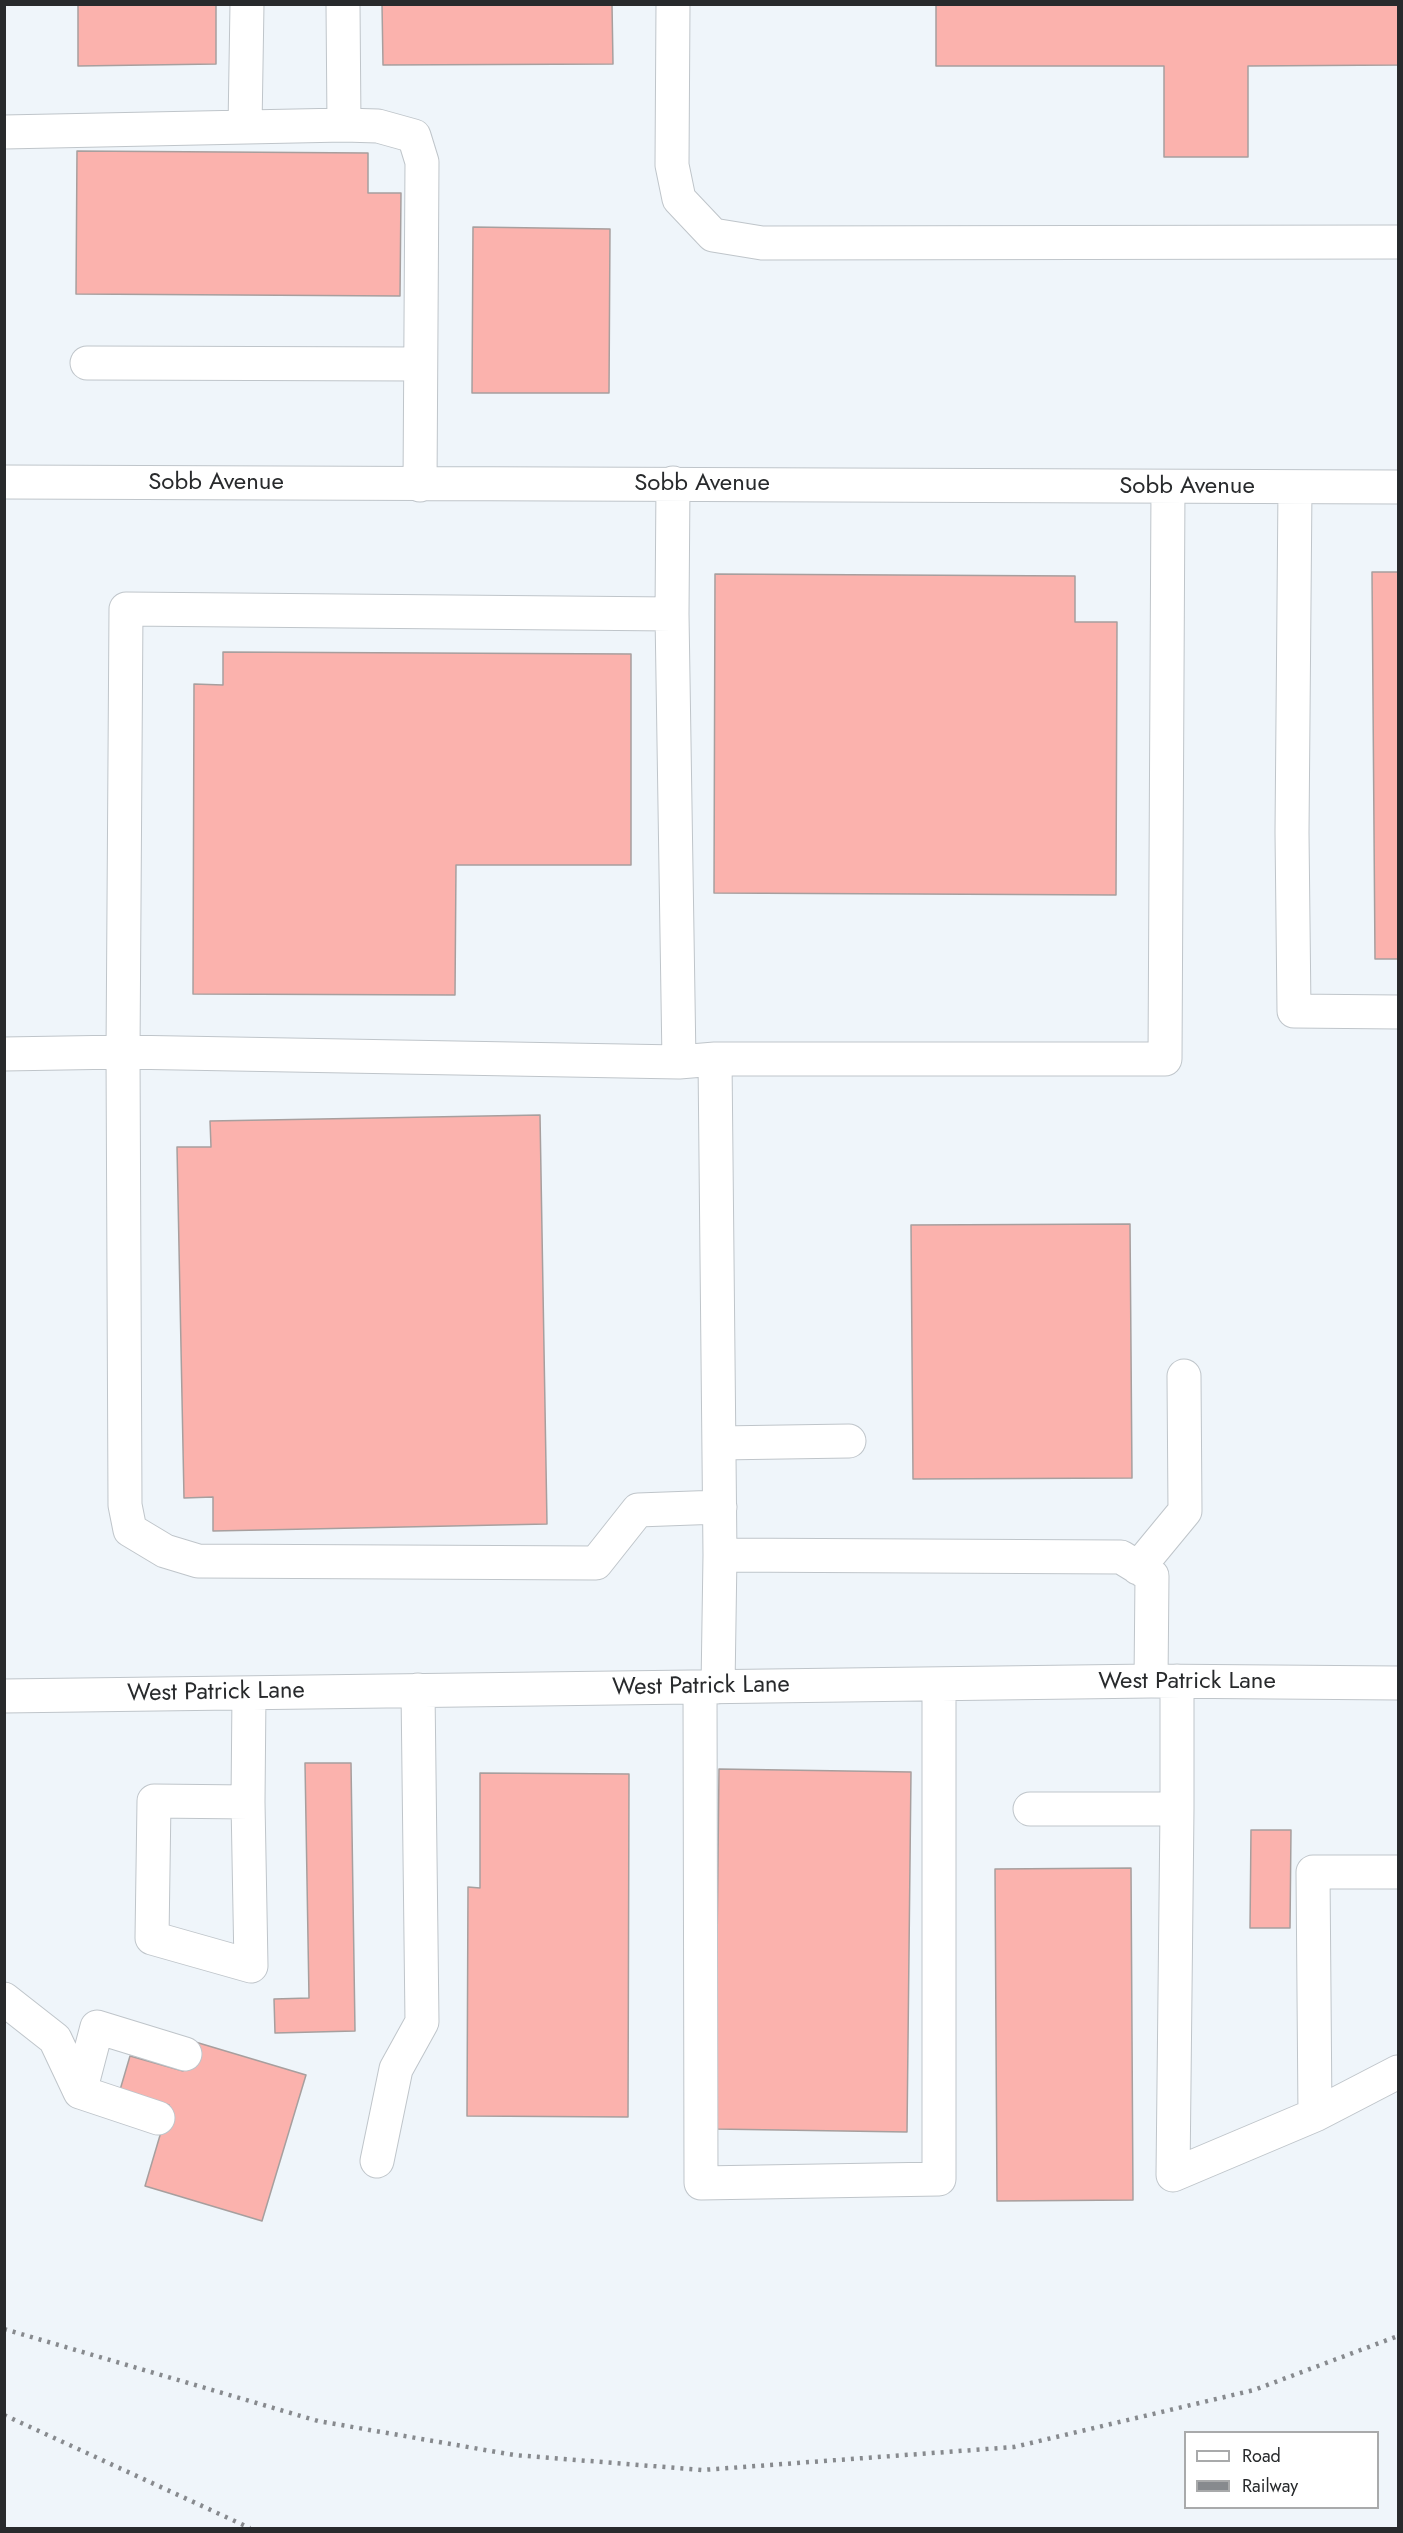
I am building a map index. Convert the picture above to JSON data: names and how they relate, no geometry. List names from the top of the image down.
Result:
{
  "streets": {
    "street": ["Sobb Avenue", "West Patrick Lane"]
  },
  "legend": ["Road", "Railway"]
}
